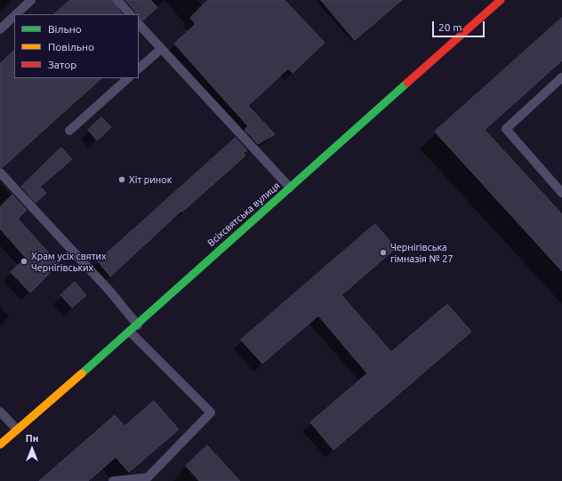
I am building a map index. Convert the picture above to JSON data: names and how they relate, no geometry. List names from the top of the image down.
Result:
{
  "streets": {
    "street": ["Всіхсвятська вулиця"]
  },
  "places": ["Хіт ринок", "Чернігівська гімназія № 27", "Храм усіх святих Чернігівських"],
  "legend": ["Вільно", "Повільно", "Затор"],
  "scale_bar": "20 m",
  "north": "top"
}
